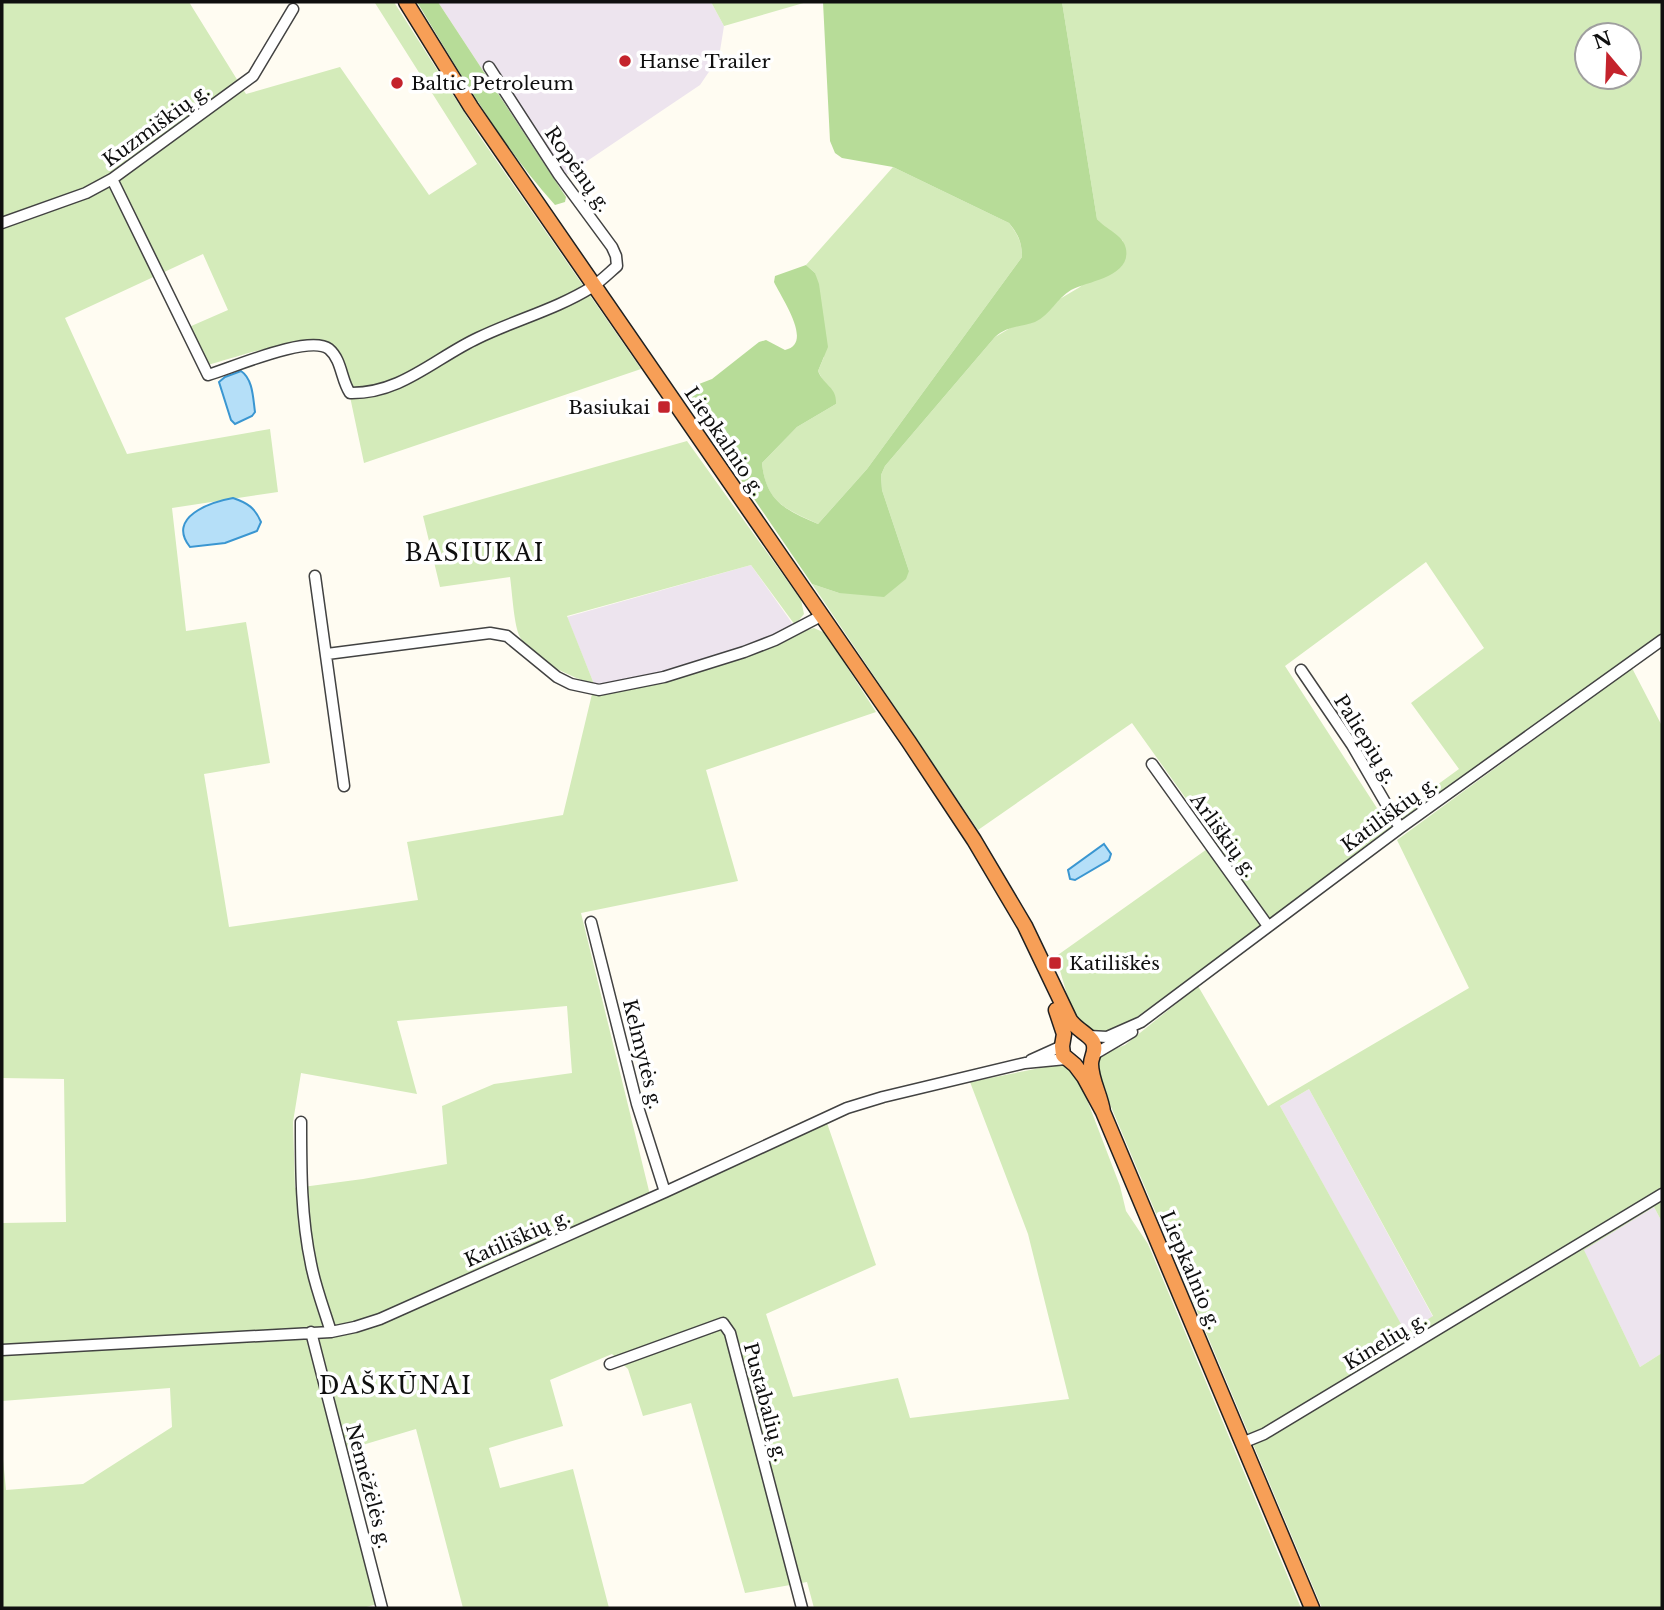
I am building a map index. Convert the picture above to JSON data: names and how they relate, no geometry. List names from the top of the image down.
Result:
{
  "streets": {
    "highway": ["Liepkalnio g."],
    "street": [
      "Kuzmiškių g.",
      "Ropėnų g.",
      "Paliepių g.",
      "Katiliškių g.",
      "Arliškių g.",
      "Kelmytės g.",
      "Kinelių g.",
      "Pustabalių g.",
      "Nemėžėlės g."
    ]
  },
  "crossings": [
    ["Ropėnų g.", "Liepkalnio g."],
    ["Liepkalnio g.", "Katiliškių g."],
    ["Liepkalnio g.", "Kinelių g."],
    ["Paliepių g.", "Katiliškių g."],
    ["Katiliškių g.", "Arliškių g."],
    ["Katiliškių g.", "Kelmytės g."],
    ["Katiliškių g.", "Nemėžėlės g."]
  ],
  "districts": ["BASIUKAI", "DAŠKŪNAI"],
  "places": {
    "other": ["Hanse Trailer", "Baltic Petroleum"],
    "transit": ["Basiukai", "Katiliškės"]
  },
  "north": "top"
}
